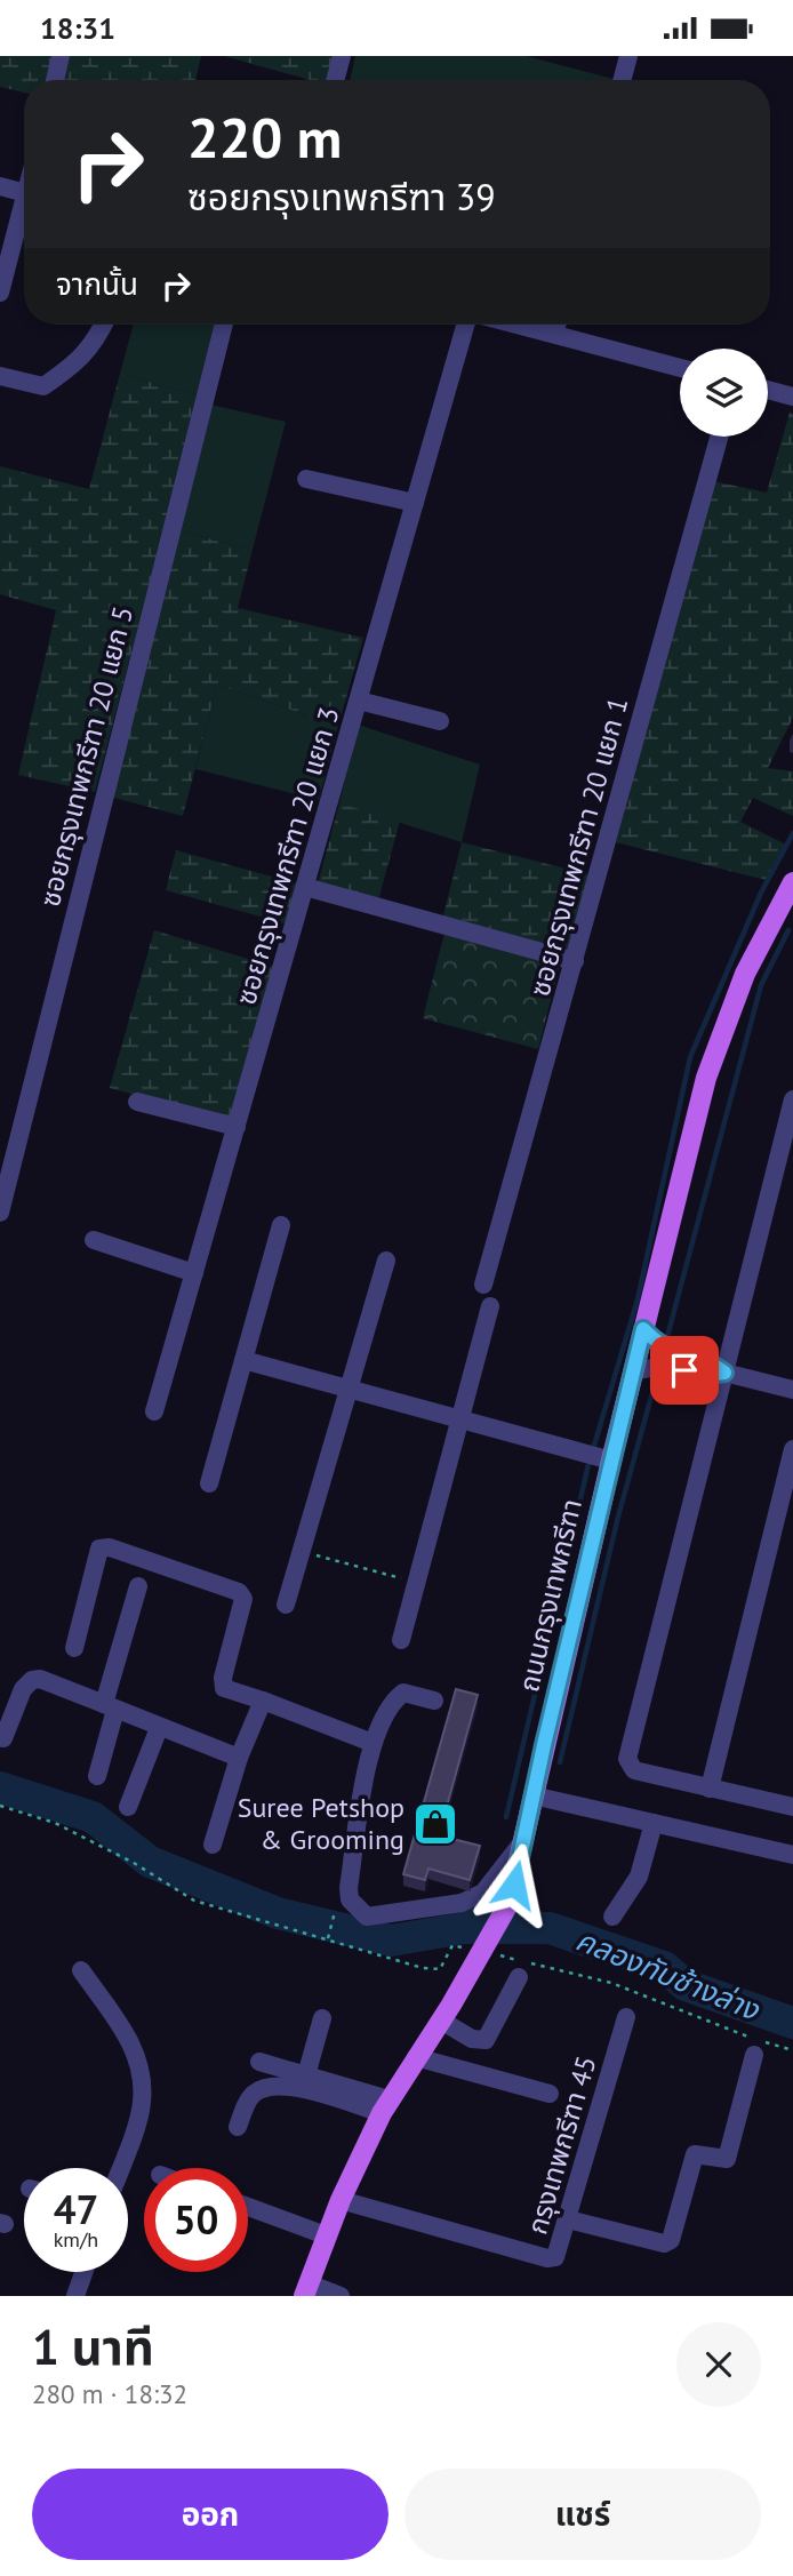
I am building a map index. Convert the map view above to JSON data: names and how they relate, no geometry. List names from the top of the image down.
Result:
{
  "streets": {
    "main road": ["ถนนกรุงเทพกรีฑา"],
    "street": [
      "ซอยกรุงเทพกรีฑา 20 แยก 5",
      "ซอยกรุงเทพกรีฑา 20 แยก 1",
      "ซอยกรุงเทพกรีฑา 20 แยก 3",
      "กรุงเทพกรีฑา 45"
    ]
  },
  "crossings": [
    ["ถนนกรุงเทพกรีฑา", "กรุงเทพกรีฑา 45"]
  ],
  "water": ["คลองทับช้างล่าง"],
  "places": {
    "shop": ["Suree Petshop & Grooming"]
  },
  "page": {
    "status": "18:31",
    "turn": ["220 m", "ซอยกรุงเทพกรีฑา 39"],
    "then": "จากนั้น",
    "speed": "47 km/h",
    "limit": "50",
    "heading": ["1 นาที", "280 m · 18:32"],
    "buttons": ["ออก", "แชร์"]
  }
}
